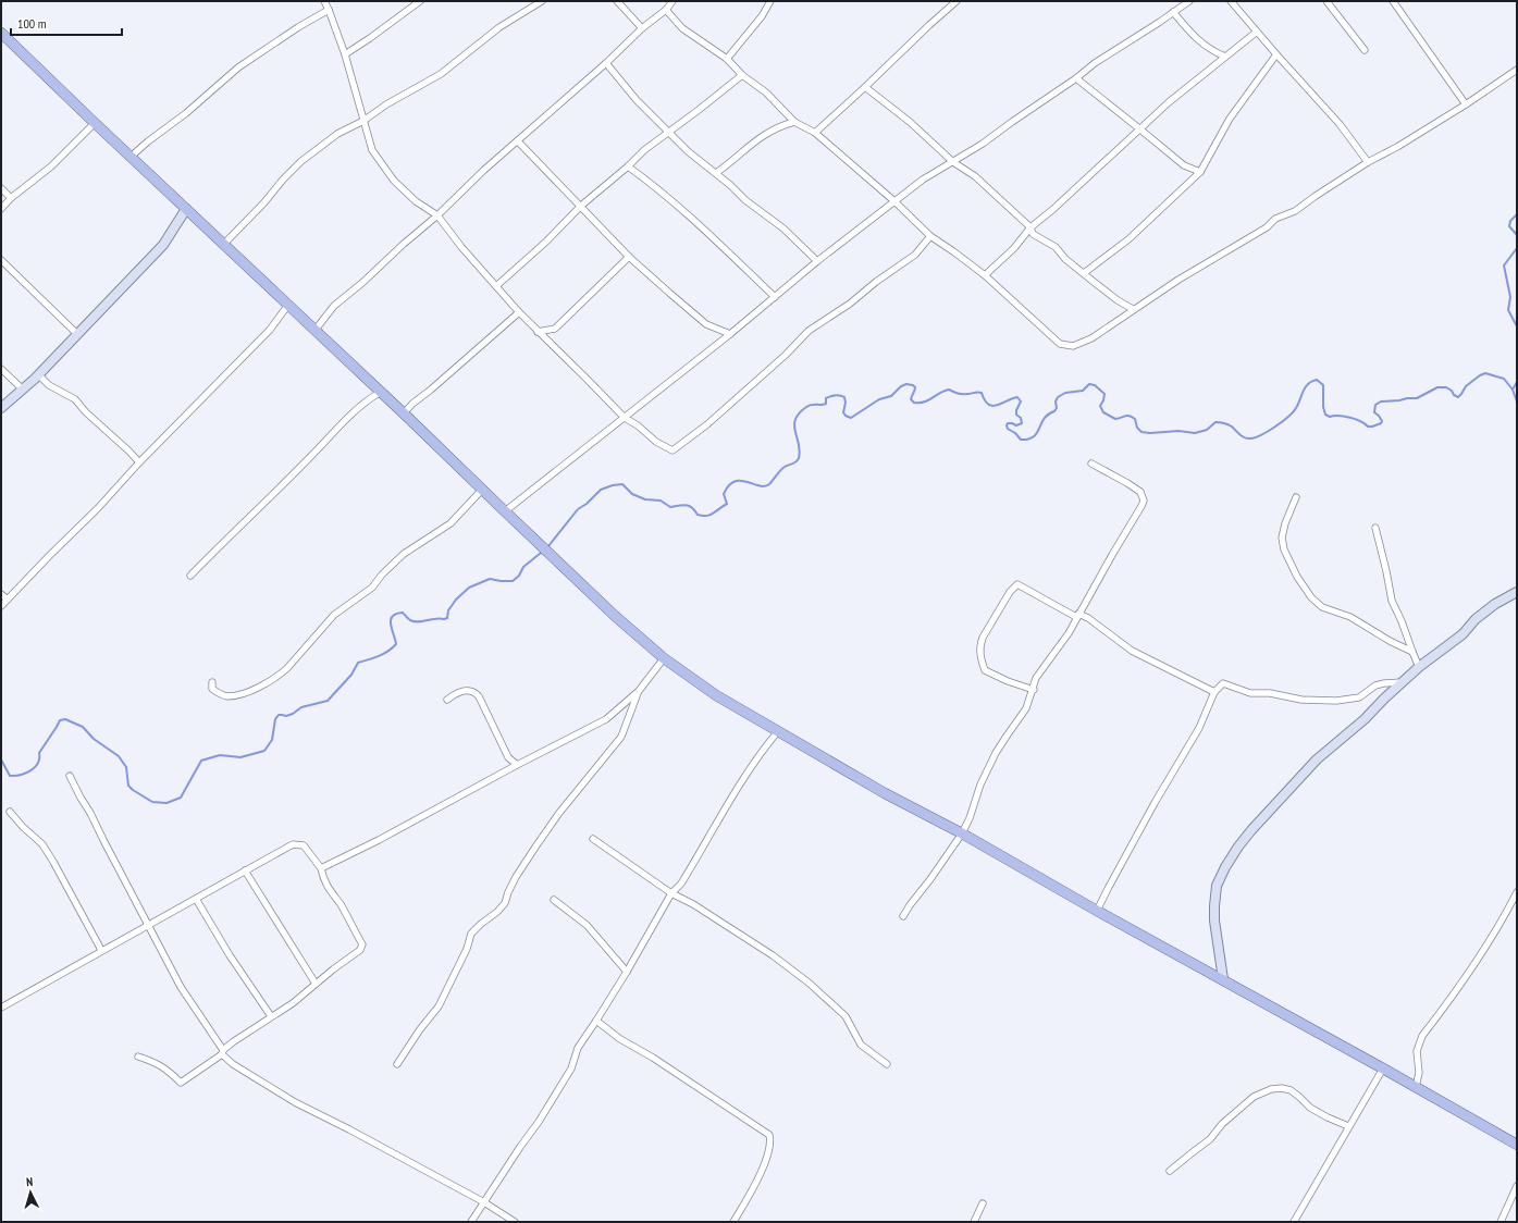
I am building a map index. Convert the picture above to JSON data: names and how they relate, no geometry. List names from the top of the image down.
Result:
{
  "scale_bar": "100 m",
  "north": "top"
}
